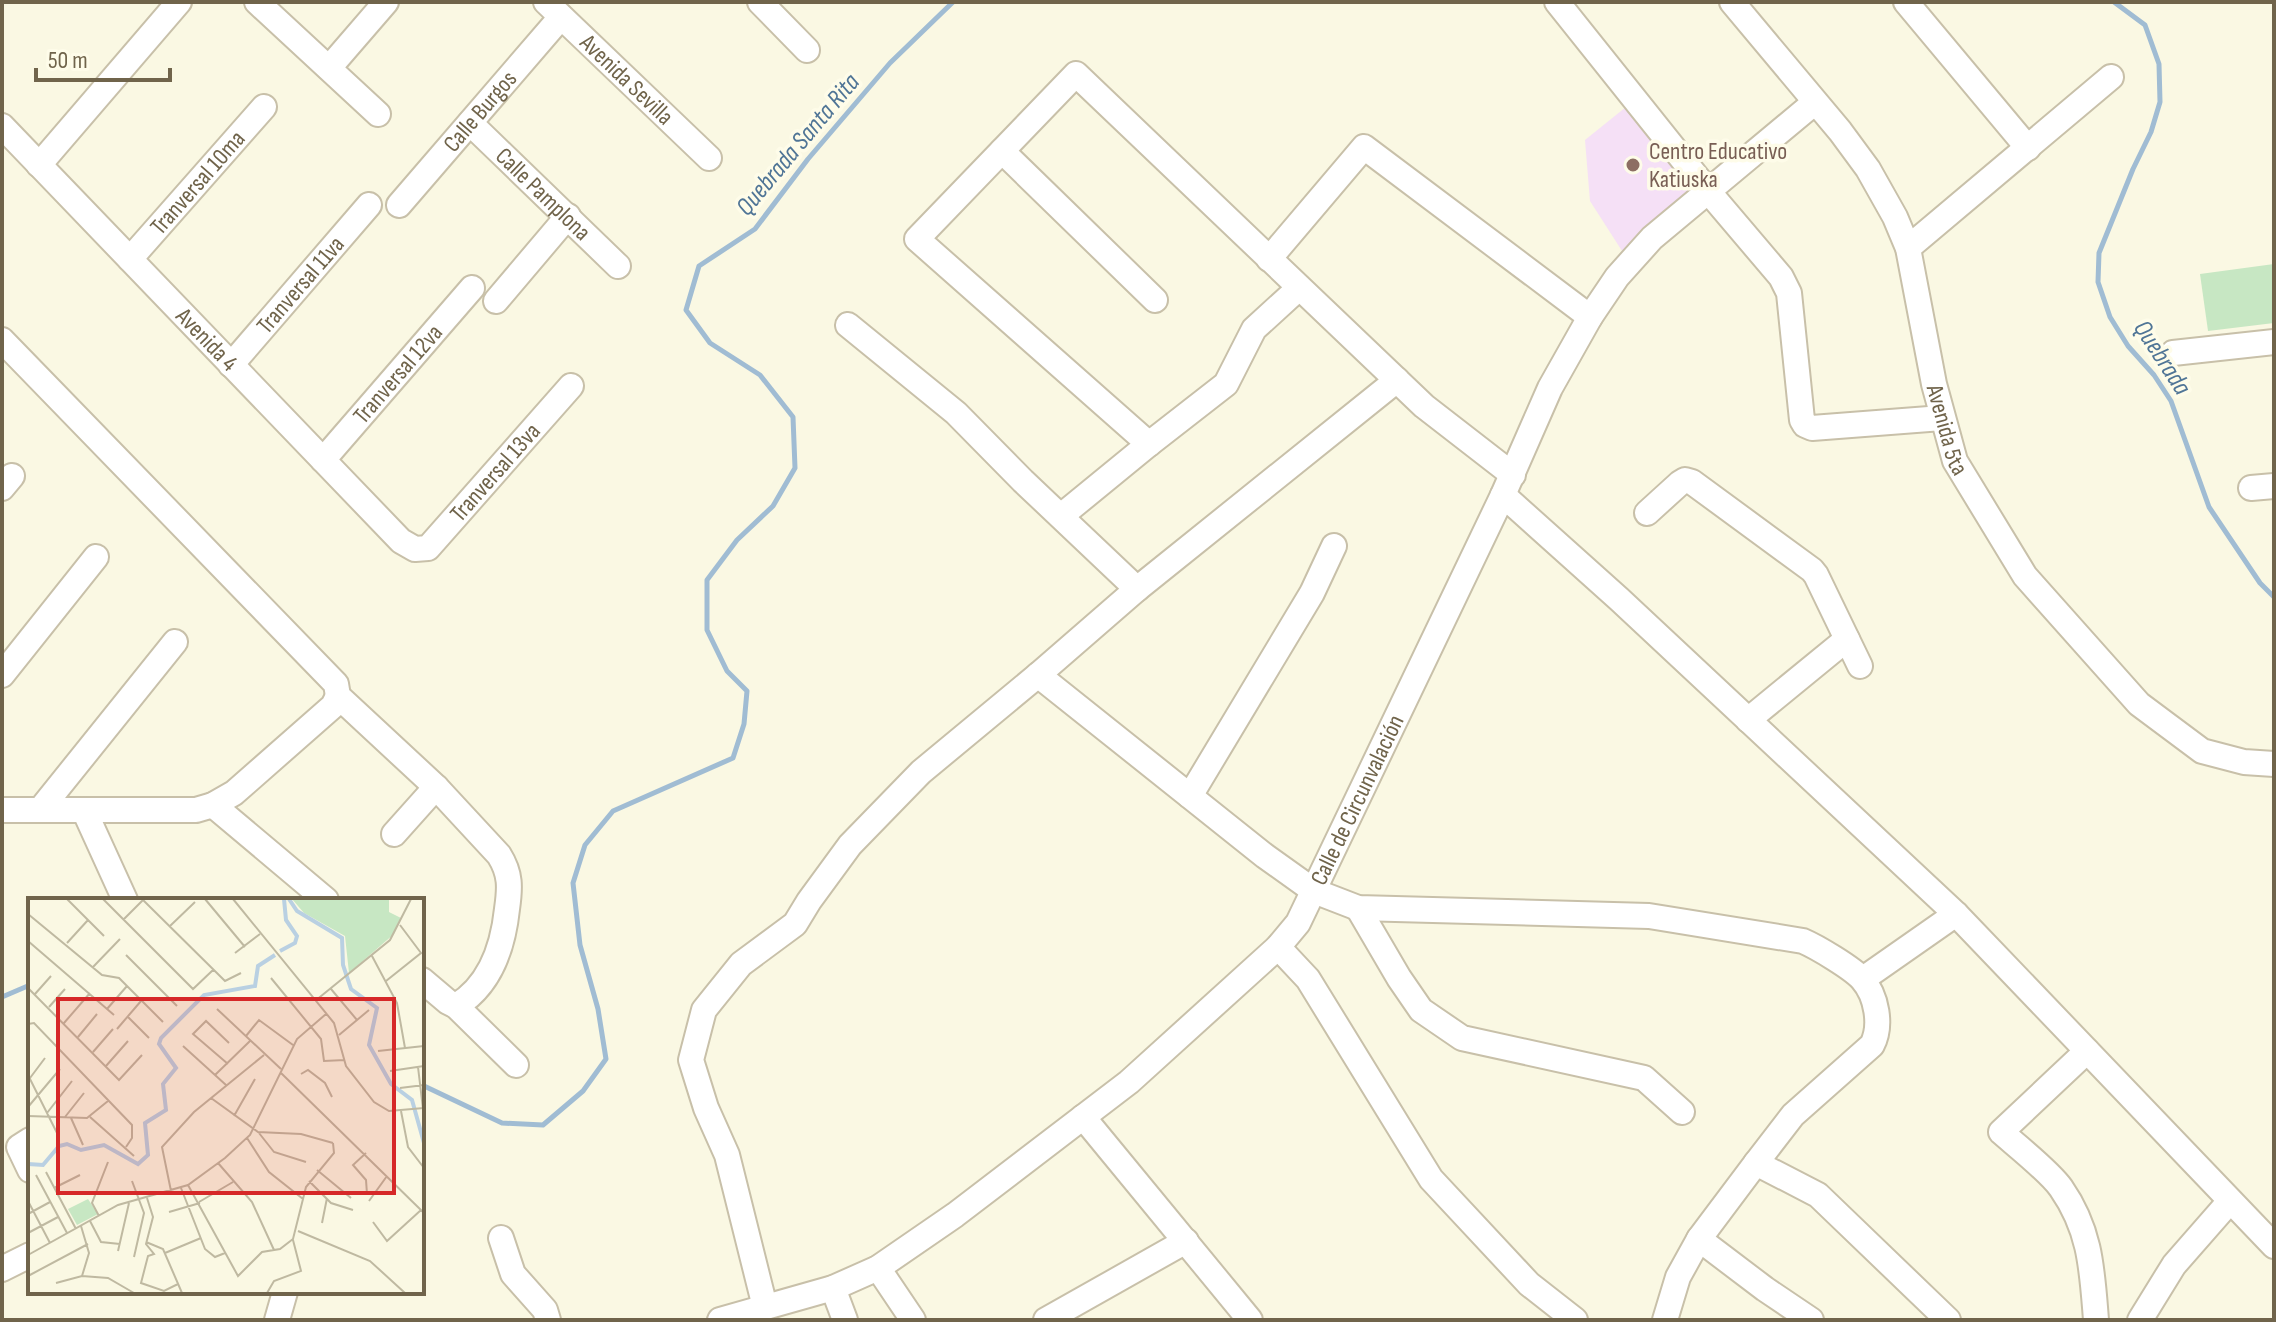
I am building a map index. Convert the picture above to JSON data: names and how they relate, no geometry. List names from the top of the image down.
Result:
{
  "streets": {
    "street": [
      "Avenida Sevilla",
      "Calle Burgos",
      "Tranversal 10ma",
      "Calle Pamplona",
      "Tranversal 11va",
      "Avenida 4",
      "Tranversal 12va",
      "Avenida 5ta",
      "Tranversal 13va",
      "Calle de Circunvalación"
    ]
  },
  "crossings": [
    ["Avenida Sevilla", "Calle Burgos"],
    ["Calle Burgos", "Calle Pamplona"],
    ["Tranversal 10ma", "Avenida 4"],
    ["Tranversal 11va", "Avenida 4"],
    ["Avenida 4", "Tranversal 12va"],
    ["Avenida 4", "Tranversal 13va"],
    ["Avenida 5ta", "Calle de Circunvalación"]
  ],
  "water": ["Quebrada Santa Rita", "Quebrada"],
  "places": ["Centro Educativo Katiuska"],
  "scale_bar": "50 m"
}
